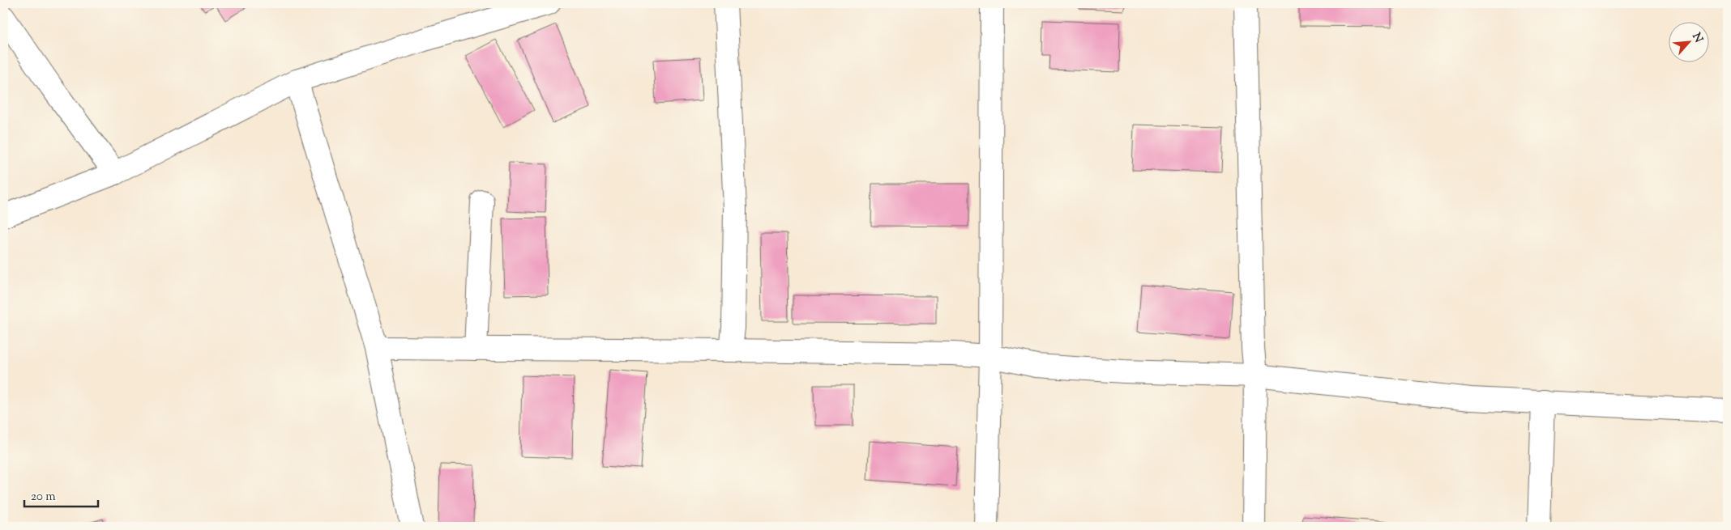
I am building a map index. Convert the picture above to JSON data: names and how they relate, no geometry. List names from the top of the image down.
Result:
{
  "scale_bar": "20 m",
  "north": "top right"
}
